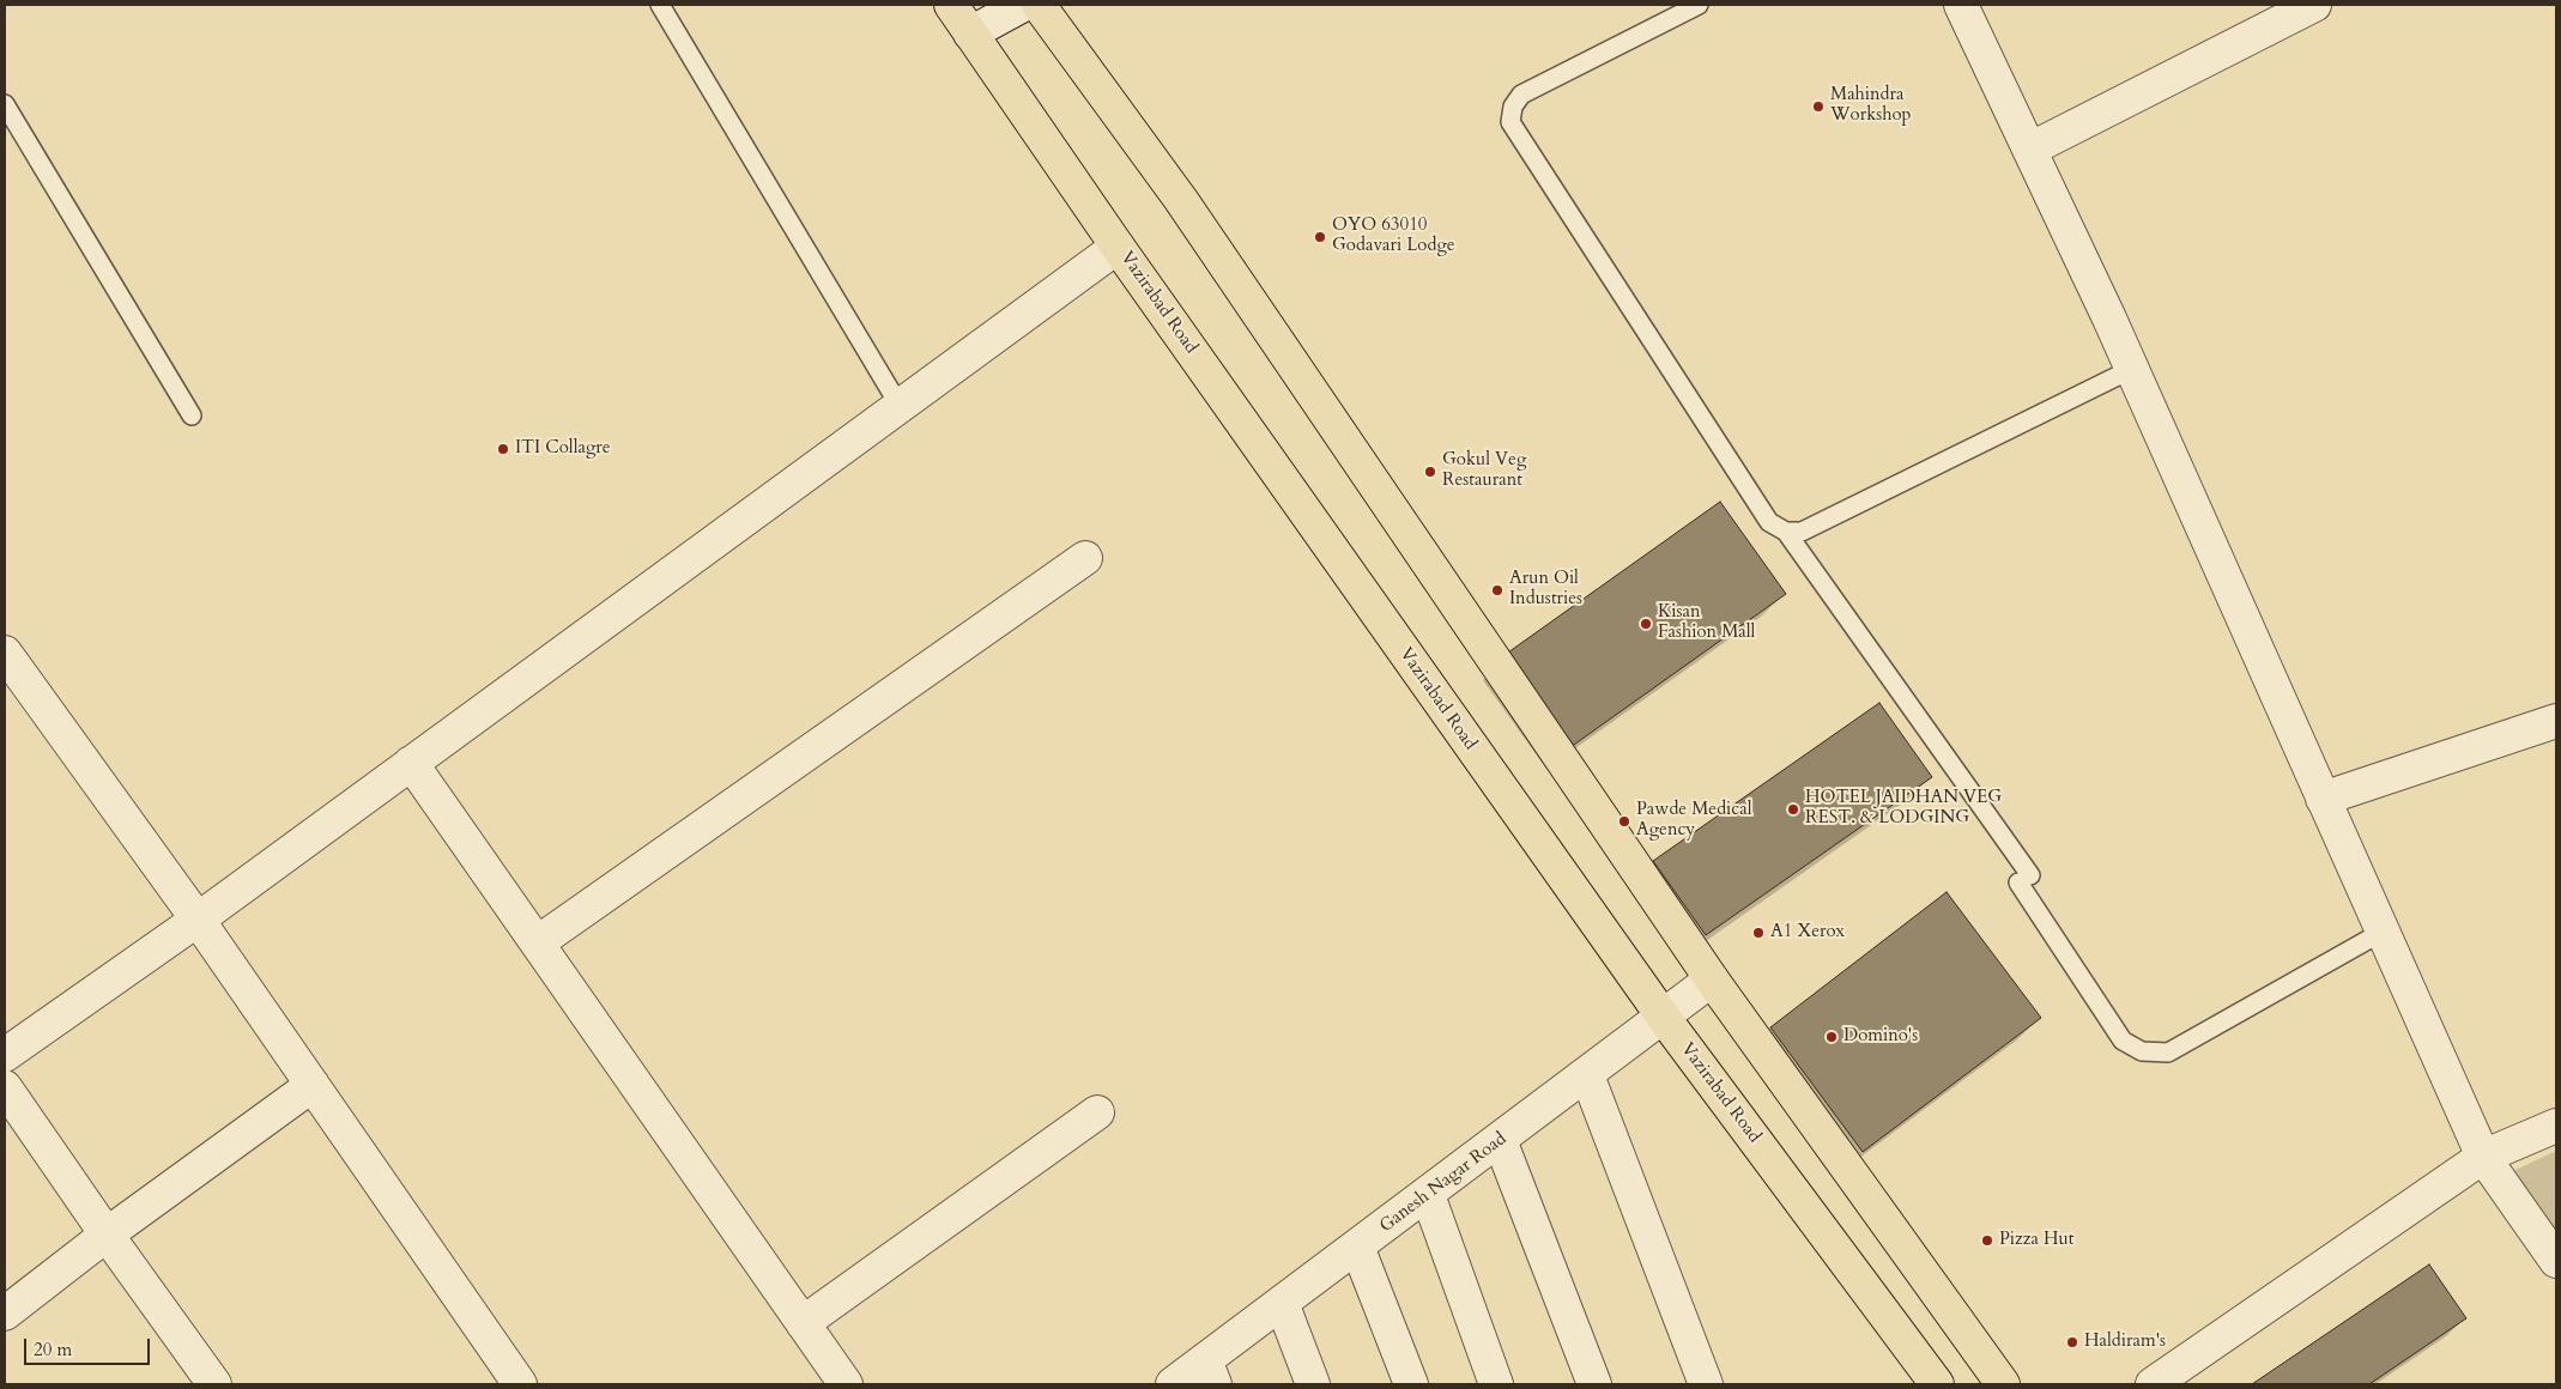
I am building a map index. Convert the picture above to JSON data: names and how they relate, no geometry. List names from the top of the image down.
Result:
{
  "streets": {
    "main road": ["Vazirabad Road"],
    "street": ["Ganesh Nagar Road"]
  },
  "crossings": [
    ["Vazirabad Road", "Ganesh Nagar Road"]
  ],
  "places": [
    "Mahindra Workshop",
    "OYO 63010 Godavari Lodge",
    "ITI Collagre",
    "Gokul Veg Restaurant",
    "Arun Oil Industries",
    "Kisan Fashion Mall",
    "HOTEL JAIDHAN VEG REST. & LODGING",
    "Pawde Medical Agency",
    "A1 Xerox",
    "Domino's",
    "Pizza Hut",
    "Haldiram's"
  ],
  "scale_bar": "20 m"
}
